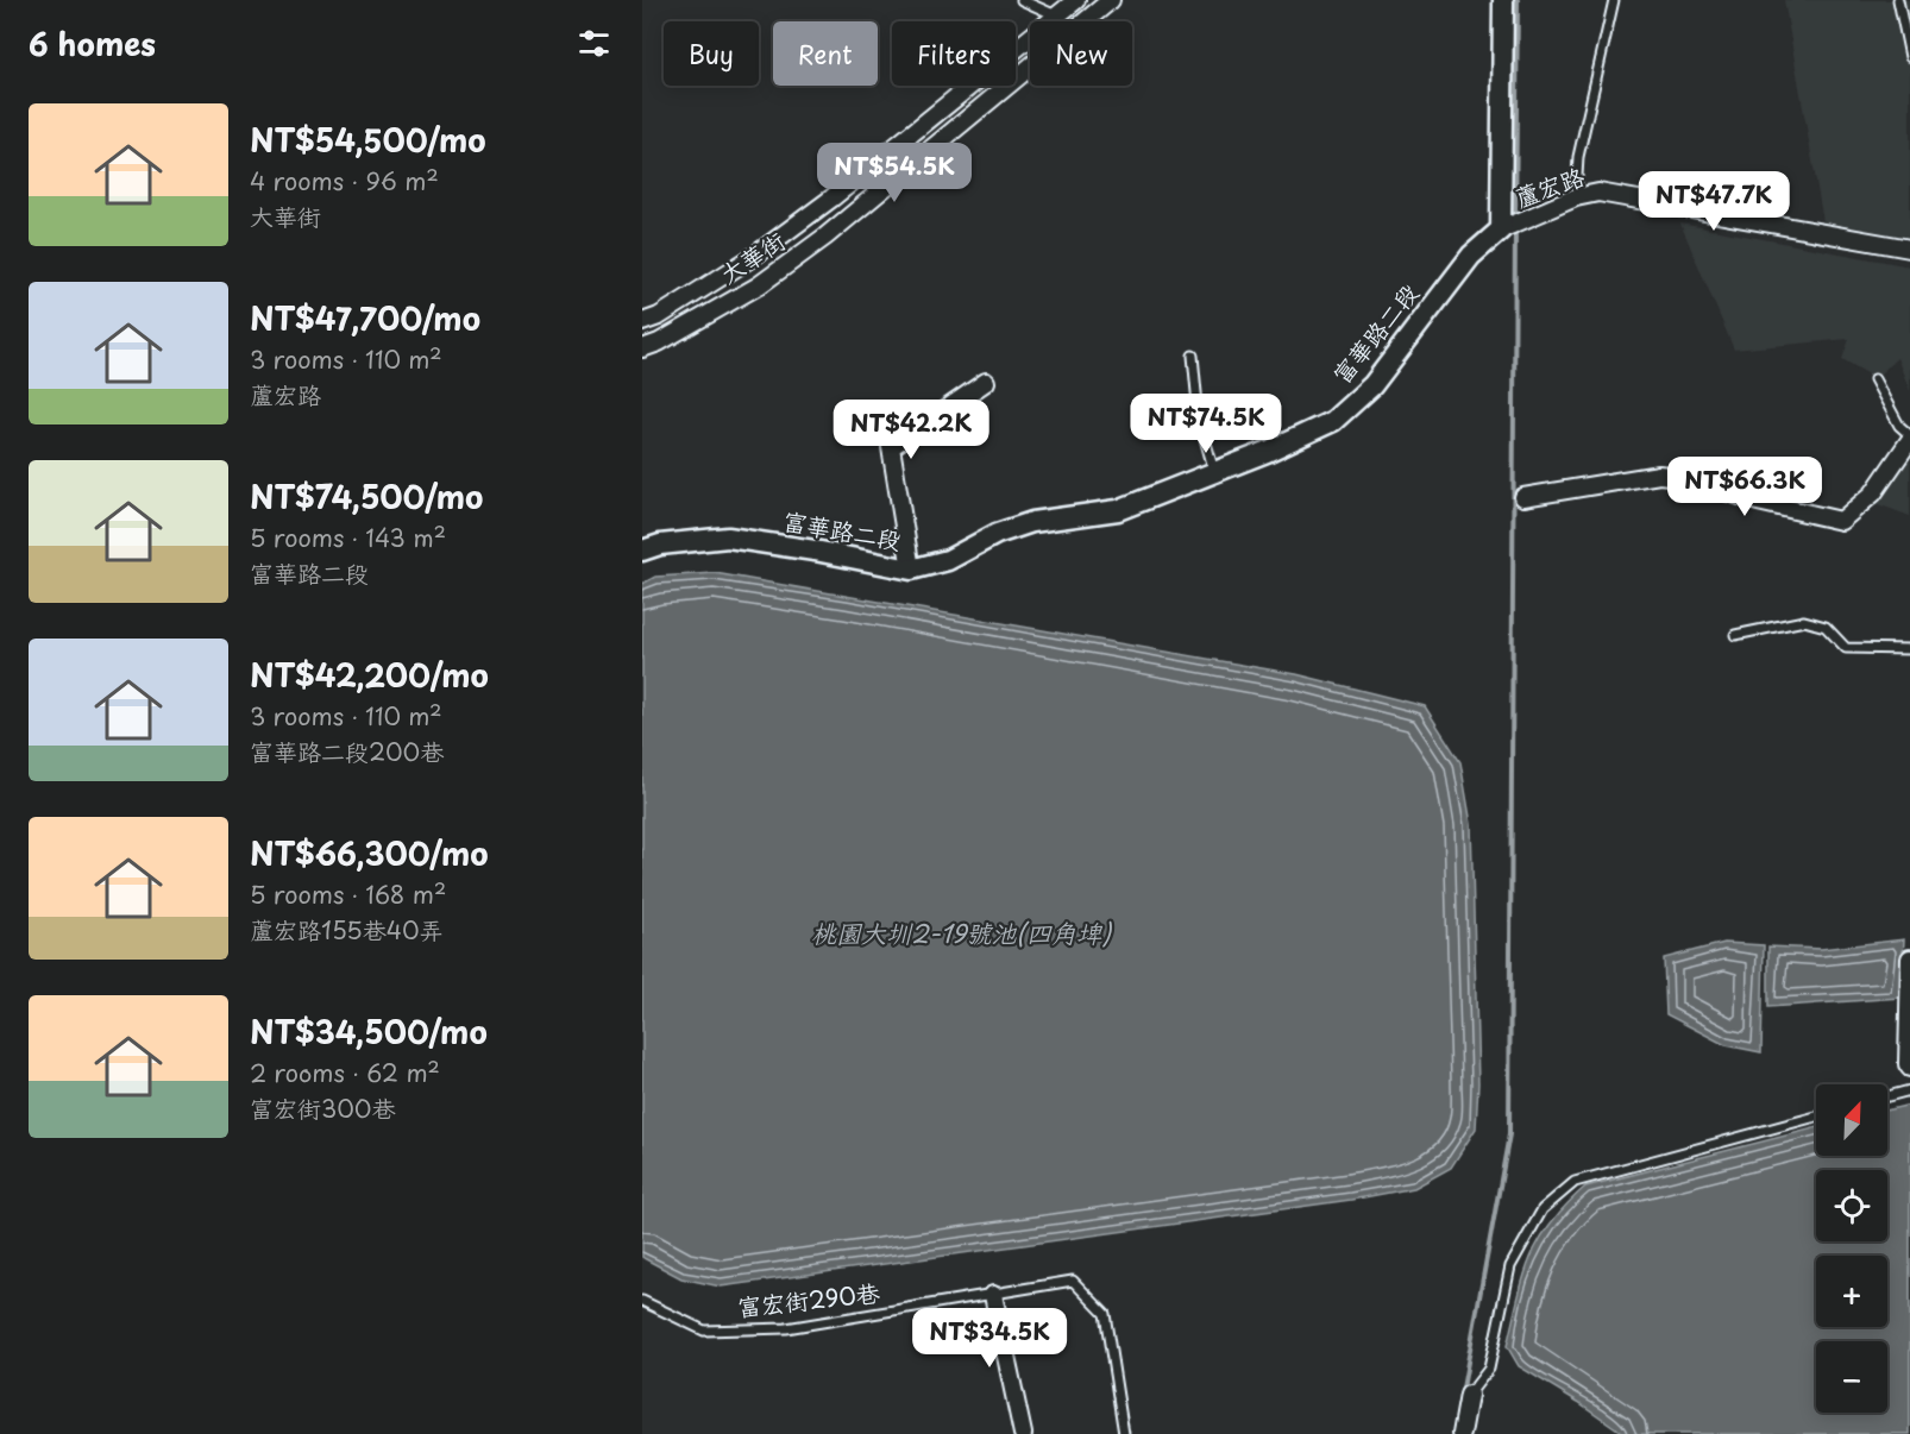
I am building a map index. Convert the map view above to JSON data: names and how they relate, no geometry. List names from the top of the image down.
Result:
{
  "streets": {
    "street": ["蘆宏路", "大華街", "富華路二段"],
    "lane": ["富宏街290巷"]
  },
  "crossings": [
    ["蘆宏路", "富華路二段"]
  ],
  "water": ["桃園大圳2-19號池(四角埤)"],
  "north": "top right",
  "page": {
    "heading": "6 homes",
    "chip": [
      "Buy",
      "Rent",
      "Filters",
      "New"
    ],
    "list": [
      {
        "name": "NT$54,500/mo",
        "note": "4 rooms · 96 m² · 大華街"
      },
      {
        "name": "NT$47,700/mo",
        "note": "3 rooms · 110 m² · 蘆宏路"
      },
      {
        "name": "NT$74,500/mo",
        "note": "5 rooms · 143 m² · 富華路二段"
      },
      {
        "name": "NT$42,200/mo",
        "note": "3 rooms · 110 m² · 富華路二段200巷"
      },
      {
        "name": "NT$66,300/mo",
        "note": "5 rooms · 168 m² · 蘆宏路155巷40弄"
      },
      {
        "name": "NT$34,500/mo",
        "note": "2 rooms · 62 m² · 富宏街300巷"
      }
    ],
    "price": [
      "NT$54.5K",
      "NT$47.7K",
      "NT$74.5K",
      "NT$42.2K",
      "NT$66.3K",
      "NT$34.5K"
    ],
    "map_buttons": ["+", "−"]
  }
}
